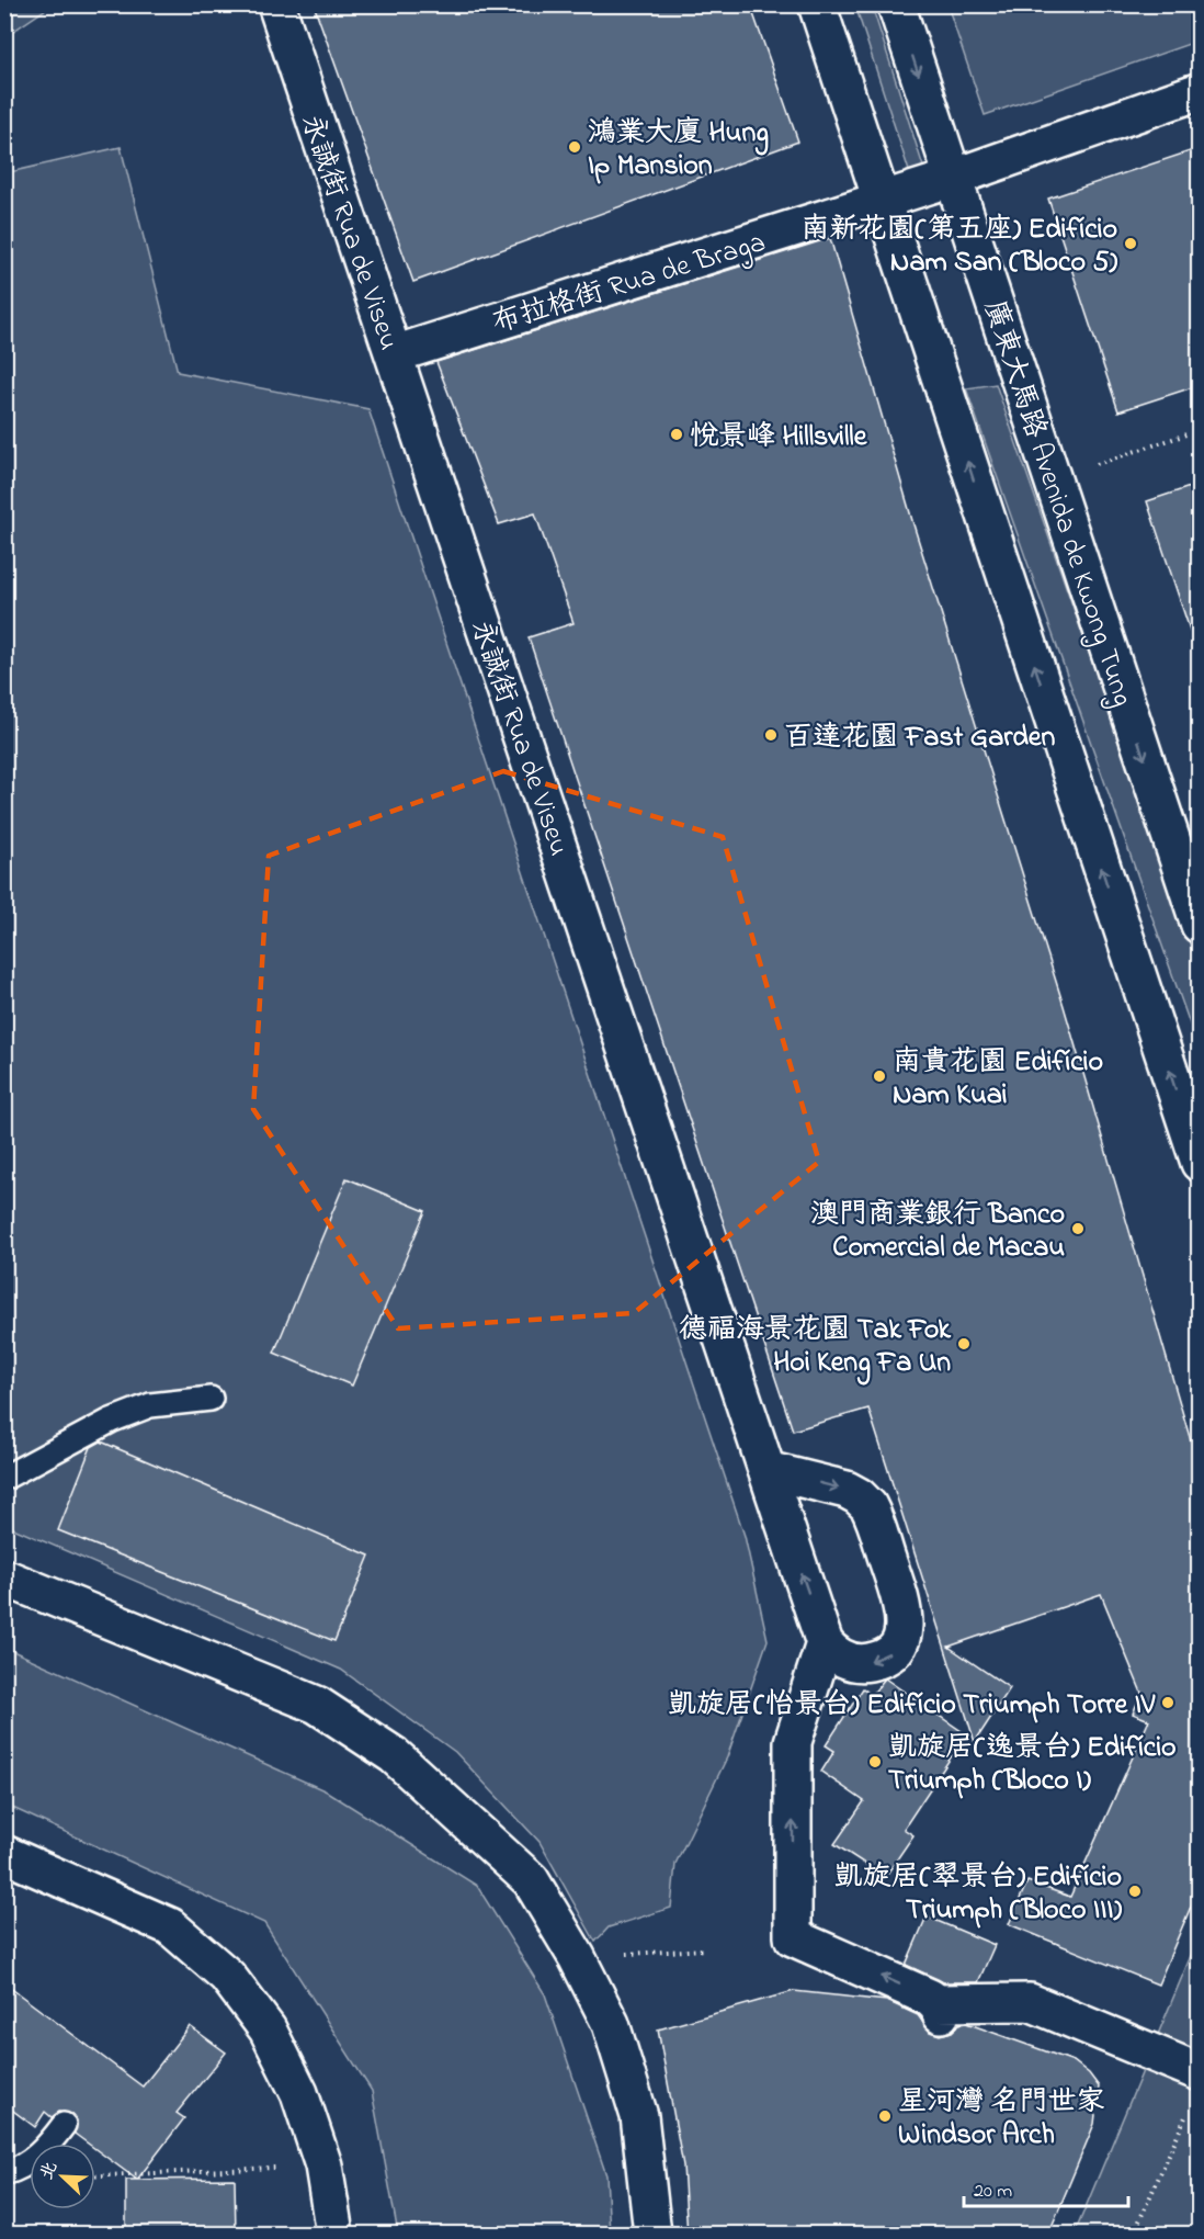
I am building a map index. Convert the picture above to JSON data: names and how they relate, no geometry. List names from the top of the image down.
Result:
{
  "streets": {
    "street": ["永誠街 Rua de Viseu", "布拉格街 Rua de Braga", "廣東大馬路 Avenida de Kwong Tung"]
  },
  "crossings": [
    ["永誠街 Rua de Viseu", "布拉格街 Rua de Braga"],
    ["布拉格街 Rua de Braga", "廣東大馬路 Avenida de Kwong Tung"]
  ],
  "places": [
    "鴻業大廈 Hung Ip Mansion",
    "南新花園(第五座) Edifício Nam San (Bloco 5)",
    "悅景峰 Hillsville",
    "百達花園 Fast Garden",
    "南貴花園 Edifício Nam Kuai",
    "澳門商業銀行 Banco Comercial de Macau",
    "德福海景花園 Tak Fok Hoi Keng Fa Un",
    "凱旋居(怡景台) Edifício Triumph Torre IV",
    "凱旋居(逸景台) Edifício Triumph (Bloco I)",
    "凱旋居(翠景台) Edifício Triumph (Bloco III)",
    "星河灣 名門世家 Windsor Arch"
  ],
  "scale_bar": "20 m",
  "north": "top left"
}
